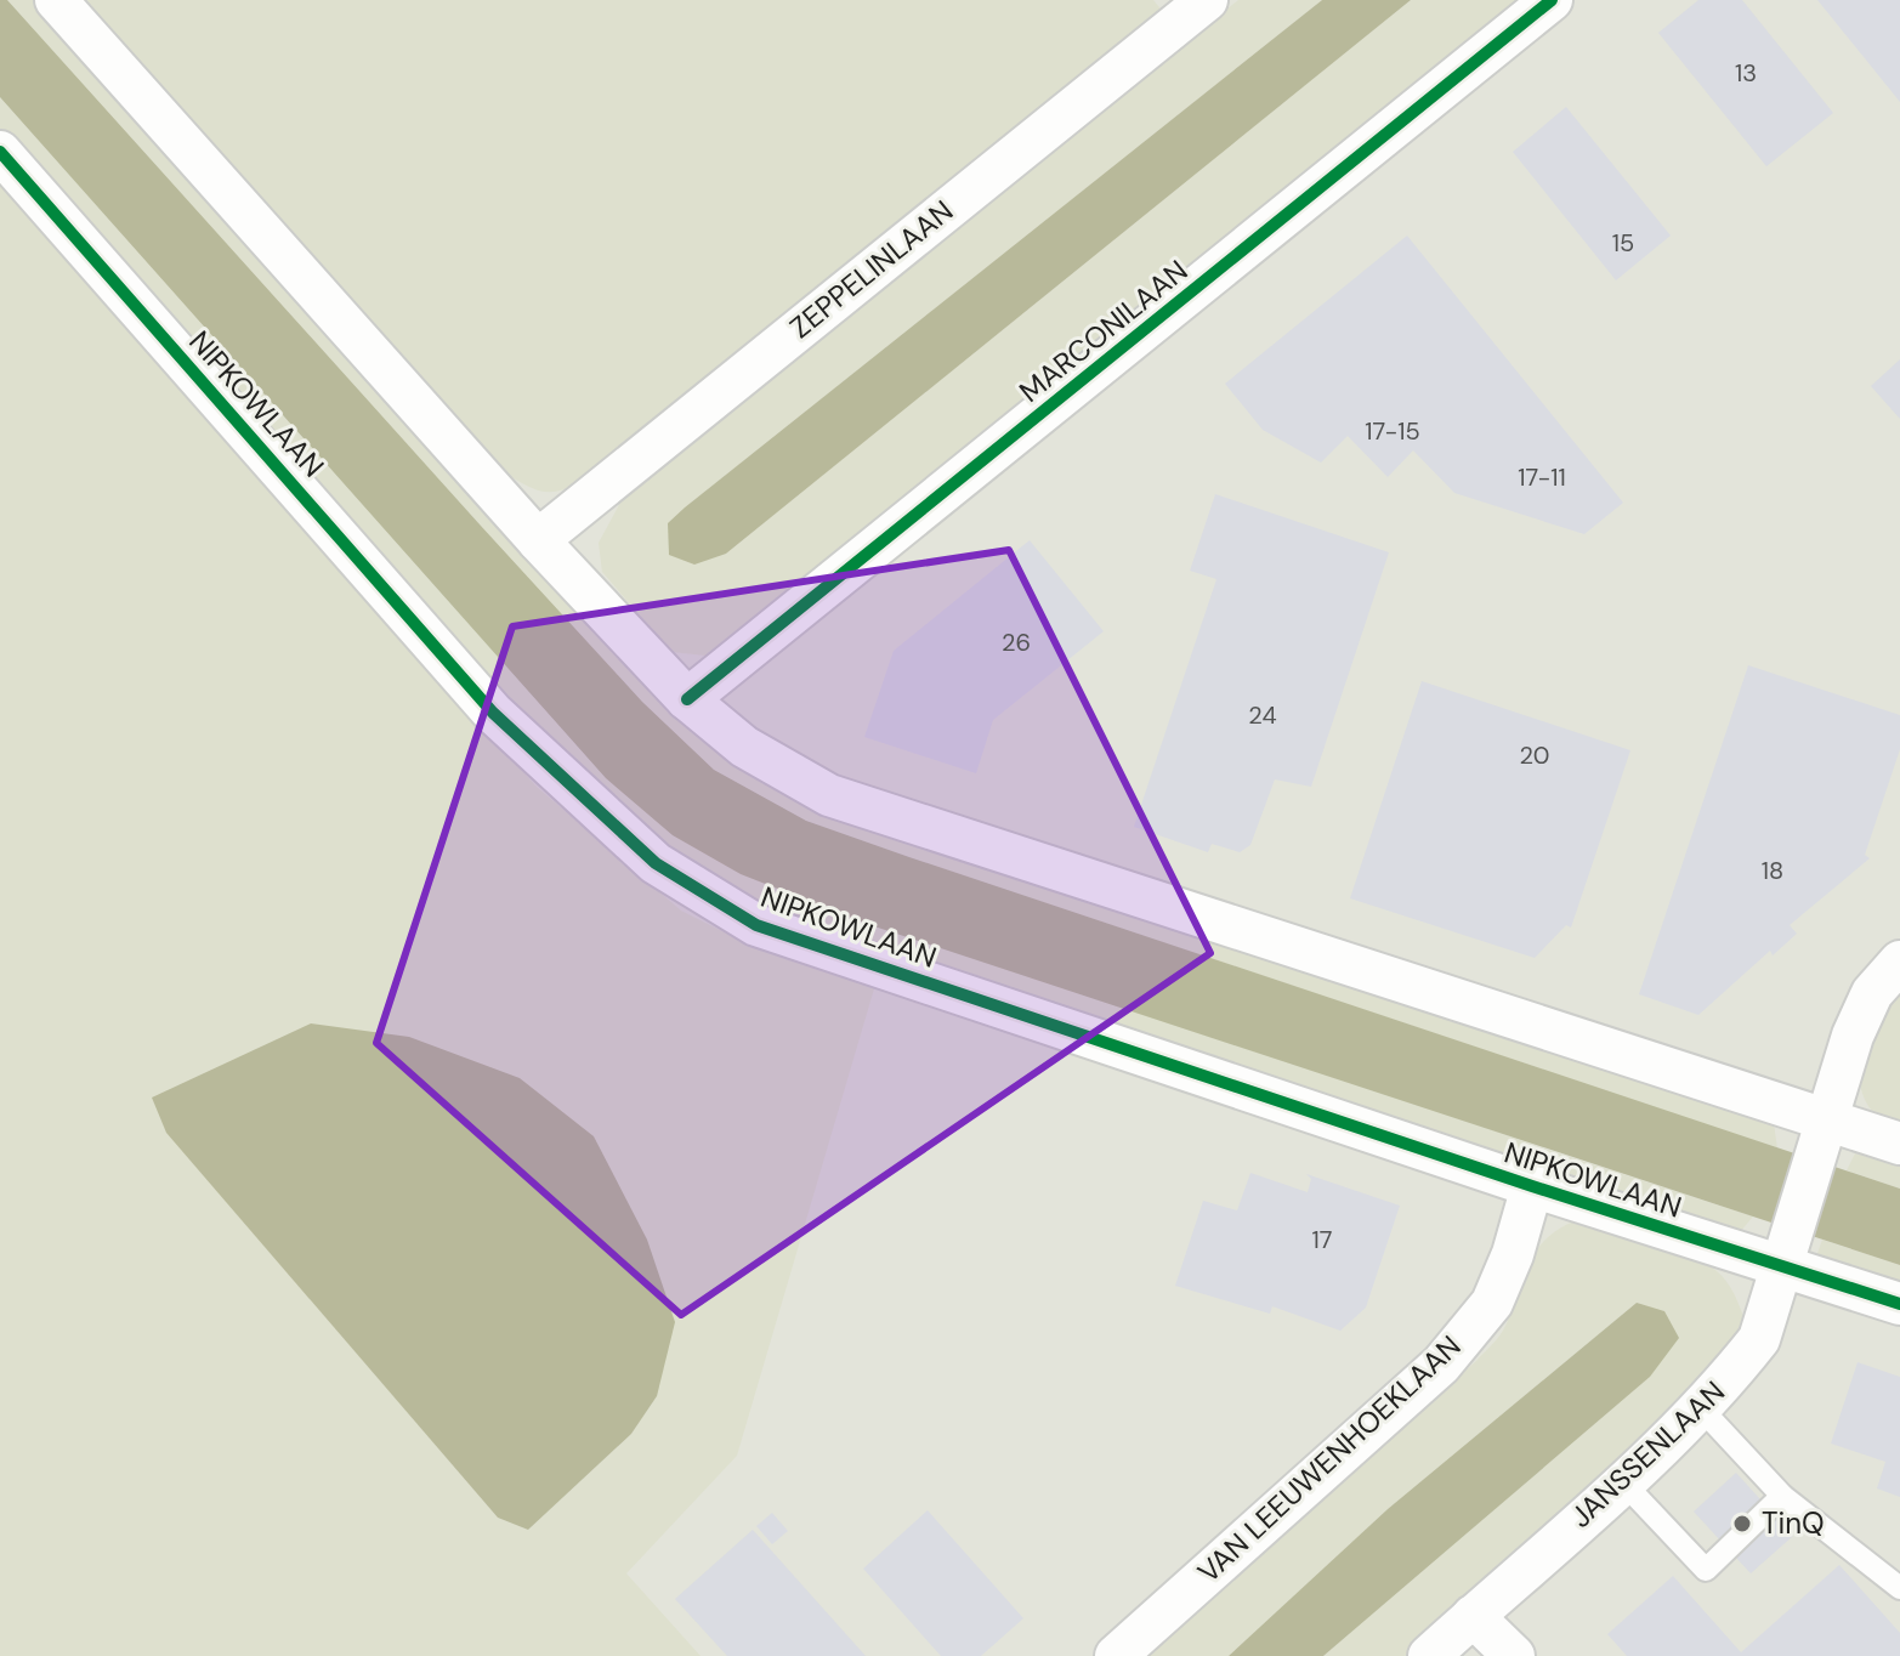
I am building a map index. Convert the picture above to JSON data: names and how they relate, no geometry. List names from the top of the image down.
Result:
{
  "streets": {
    "street": [
      "ZEPPELINLAAN",
      "MARCONILAAN",
      "NIPKOWLAAN",
      "JANSSENLAAN",
      "VAN LEEUWENHOEKLAAN"
    ]
  },
  "crossings": [
    ["NIPKOWLAAN", "JANSSENLAAN"],
    ["NIPKOWLAAN", "VAN LEEUWENHOEKLAAN"]
  ],
  "places": ["TinQ"],
  "house_numbers": [
    "13",
    "15",
    "17-15",
    "17-11",
    "26",
    "24",
    "20",
    "18",
    "17"
  ]
}
